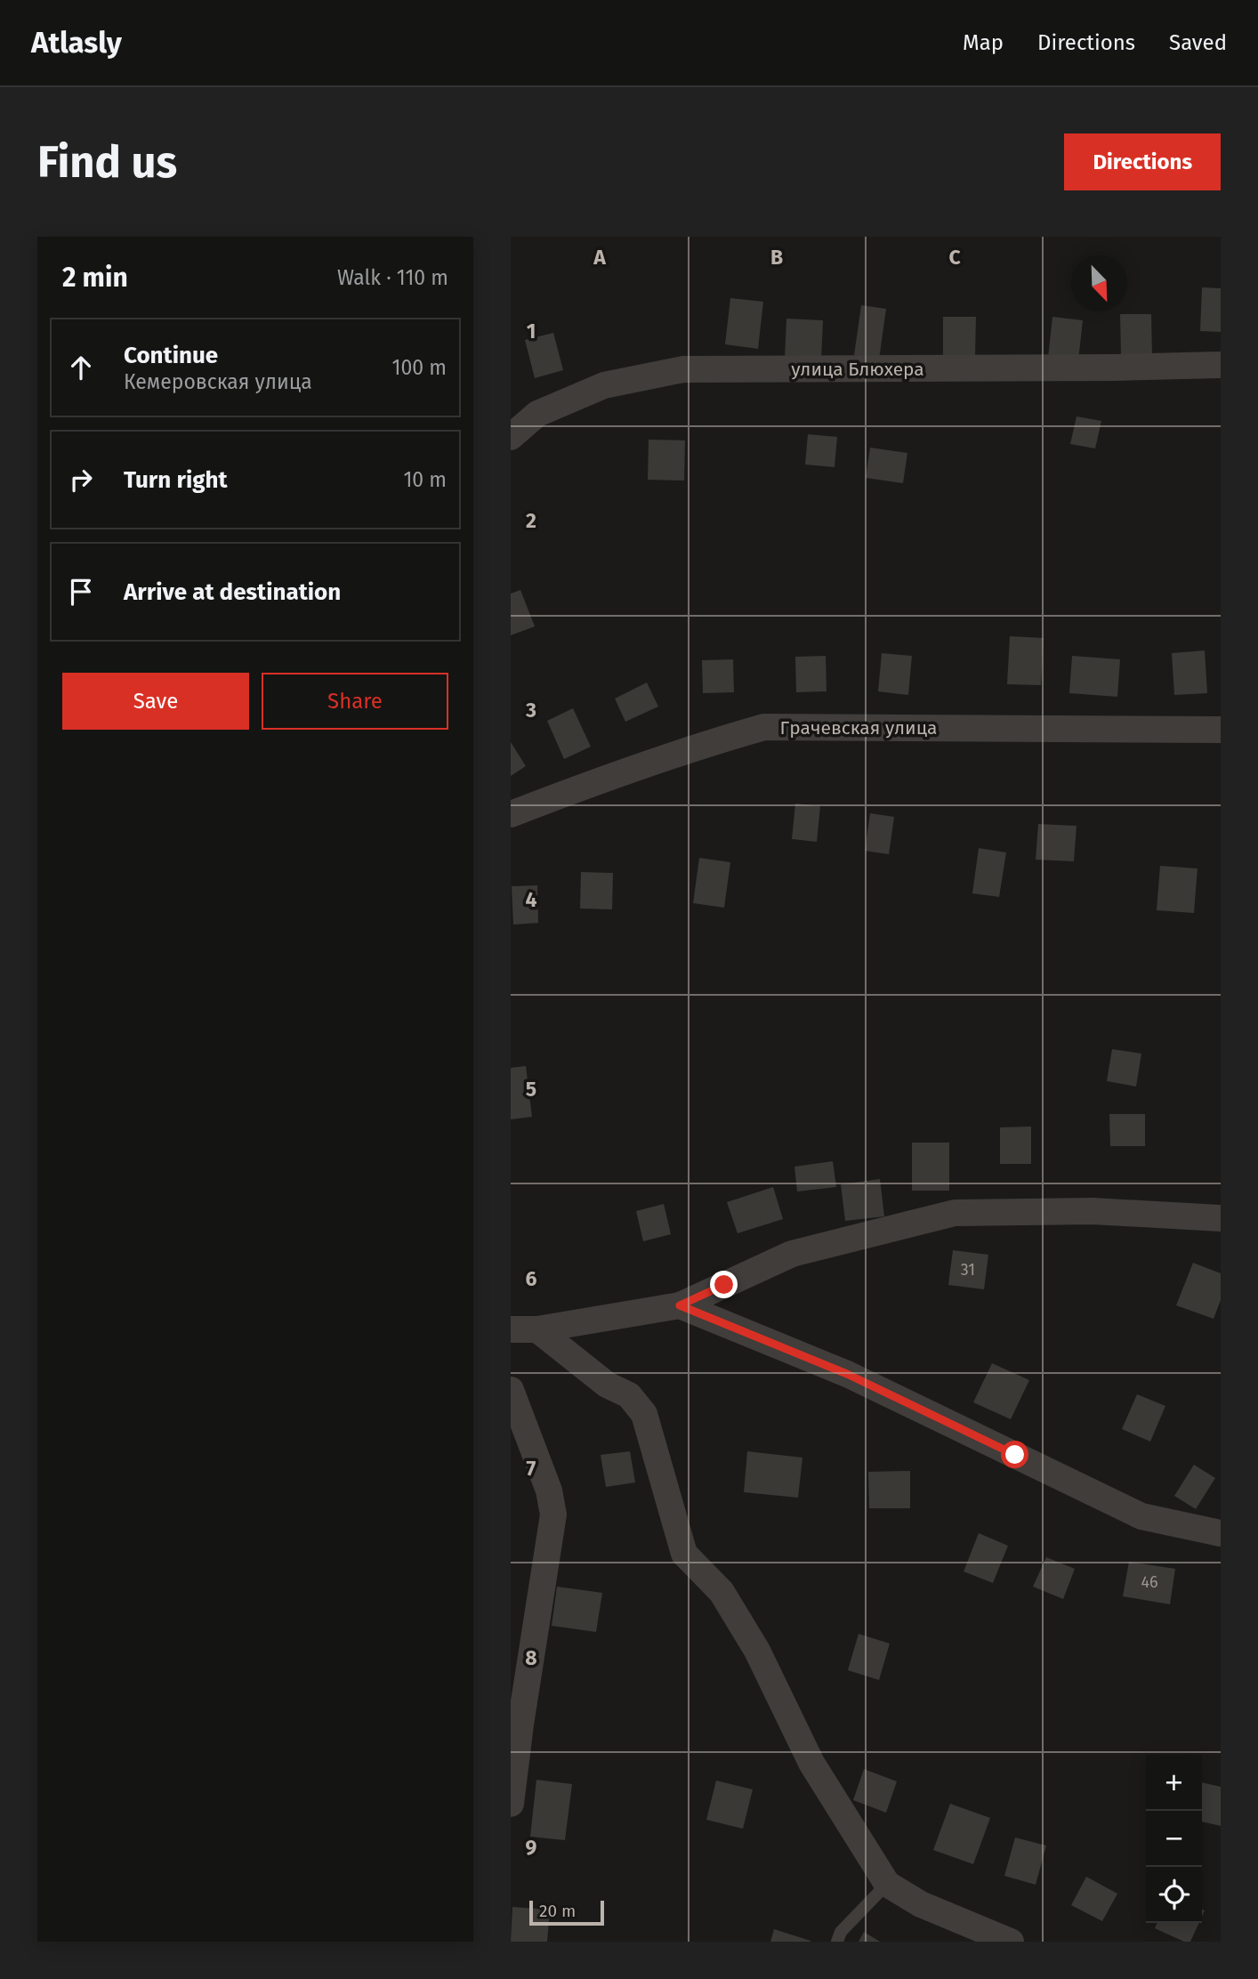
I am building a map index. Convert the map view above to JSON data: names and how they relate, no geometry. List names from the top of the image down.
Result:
{
  "streets": {
    "street": ["улица Блюхера", "Грачевская улица"]
  },
  "house_numbers": ["31", "46"],
  "scale_bar": "20 m",
  "north": "bottom right",
  "page": {
    "header": "Atlasly",
    "nav": ["Map", "Directions", "Saved"],
    "buttons": [
      "Directions",
      ["Save", "Share"]
    ],
    "title": "Find us",
    "heading": ["2 min", "Walk · 110 m"],
    "list": [
      ["Continue", "Кемеровская улица", "100 m"],
      ["Turn right", "10 m"],
      "Arrive at destination"
    ],
    "map_buttons": ["+", "−"],
    "scale": "20 m"
  },
  "grid": {
    "columns": ["A", "B", "C"],
    "rows": [
      "1",
      "2",
      "3",
      "4",
      "5",
      "6",
      "7",
      "8",
      "9"
    ]
  }
}
